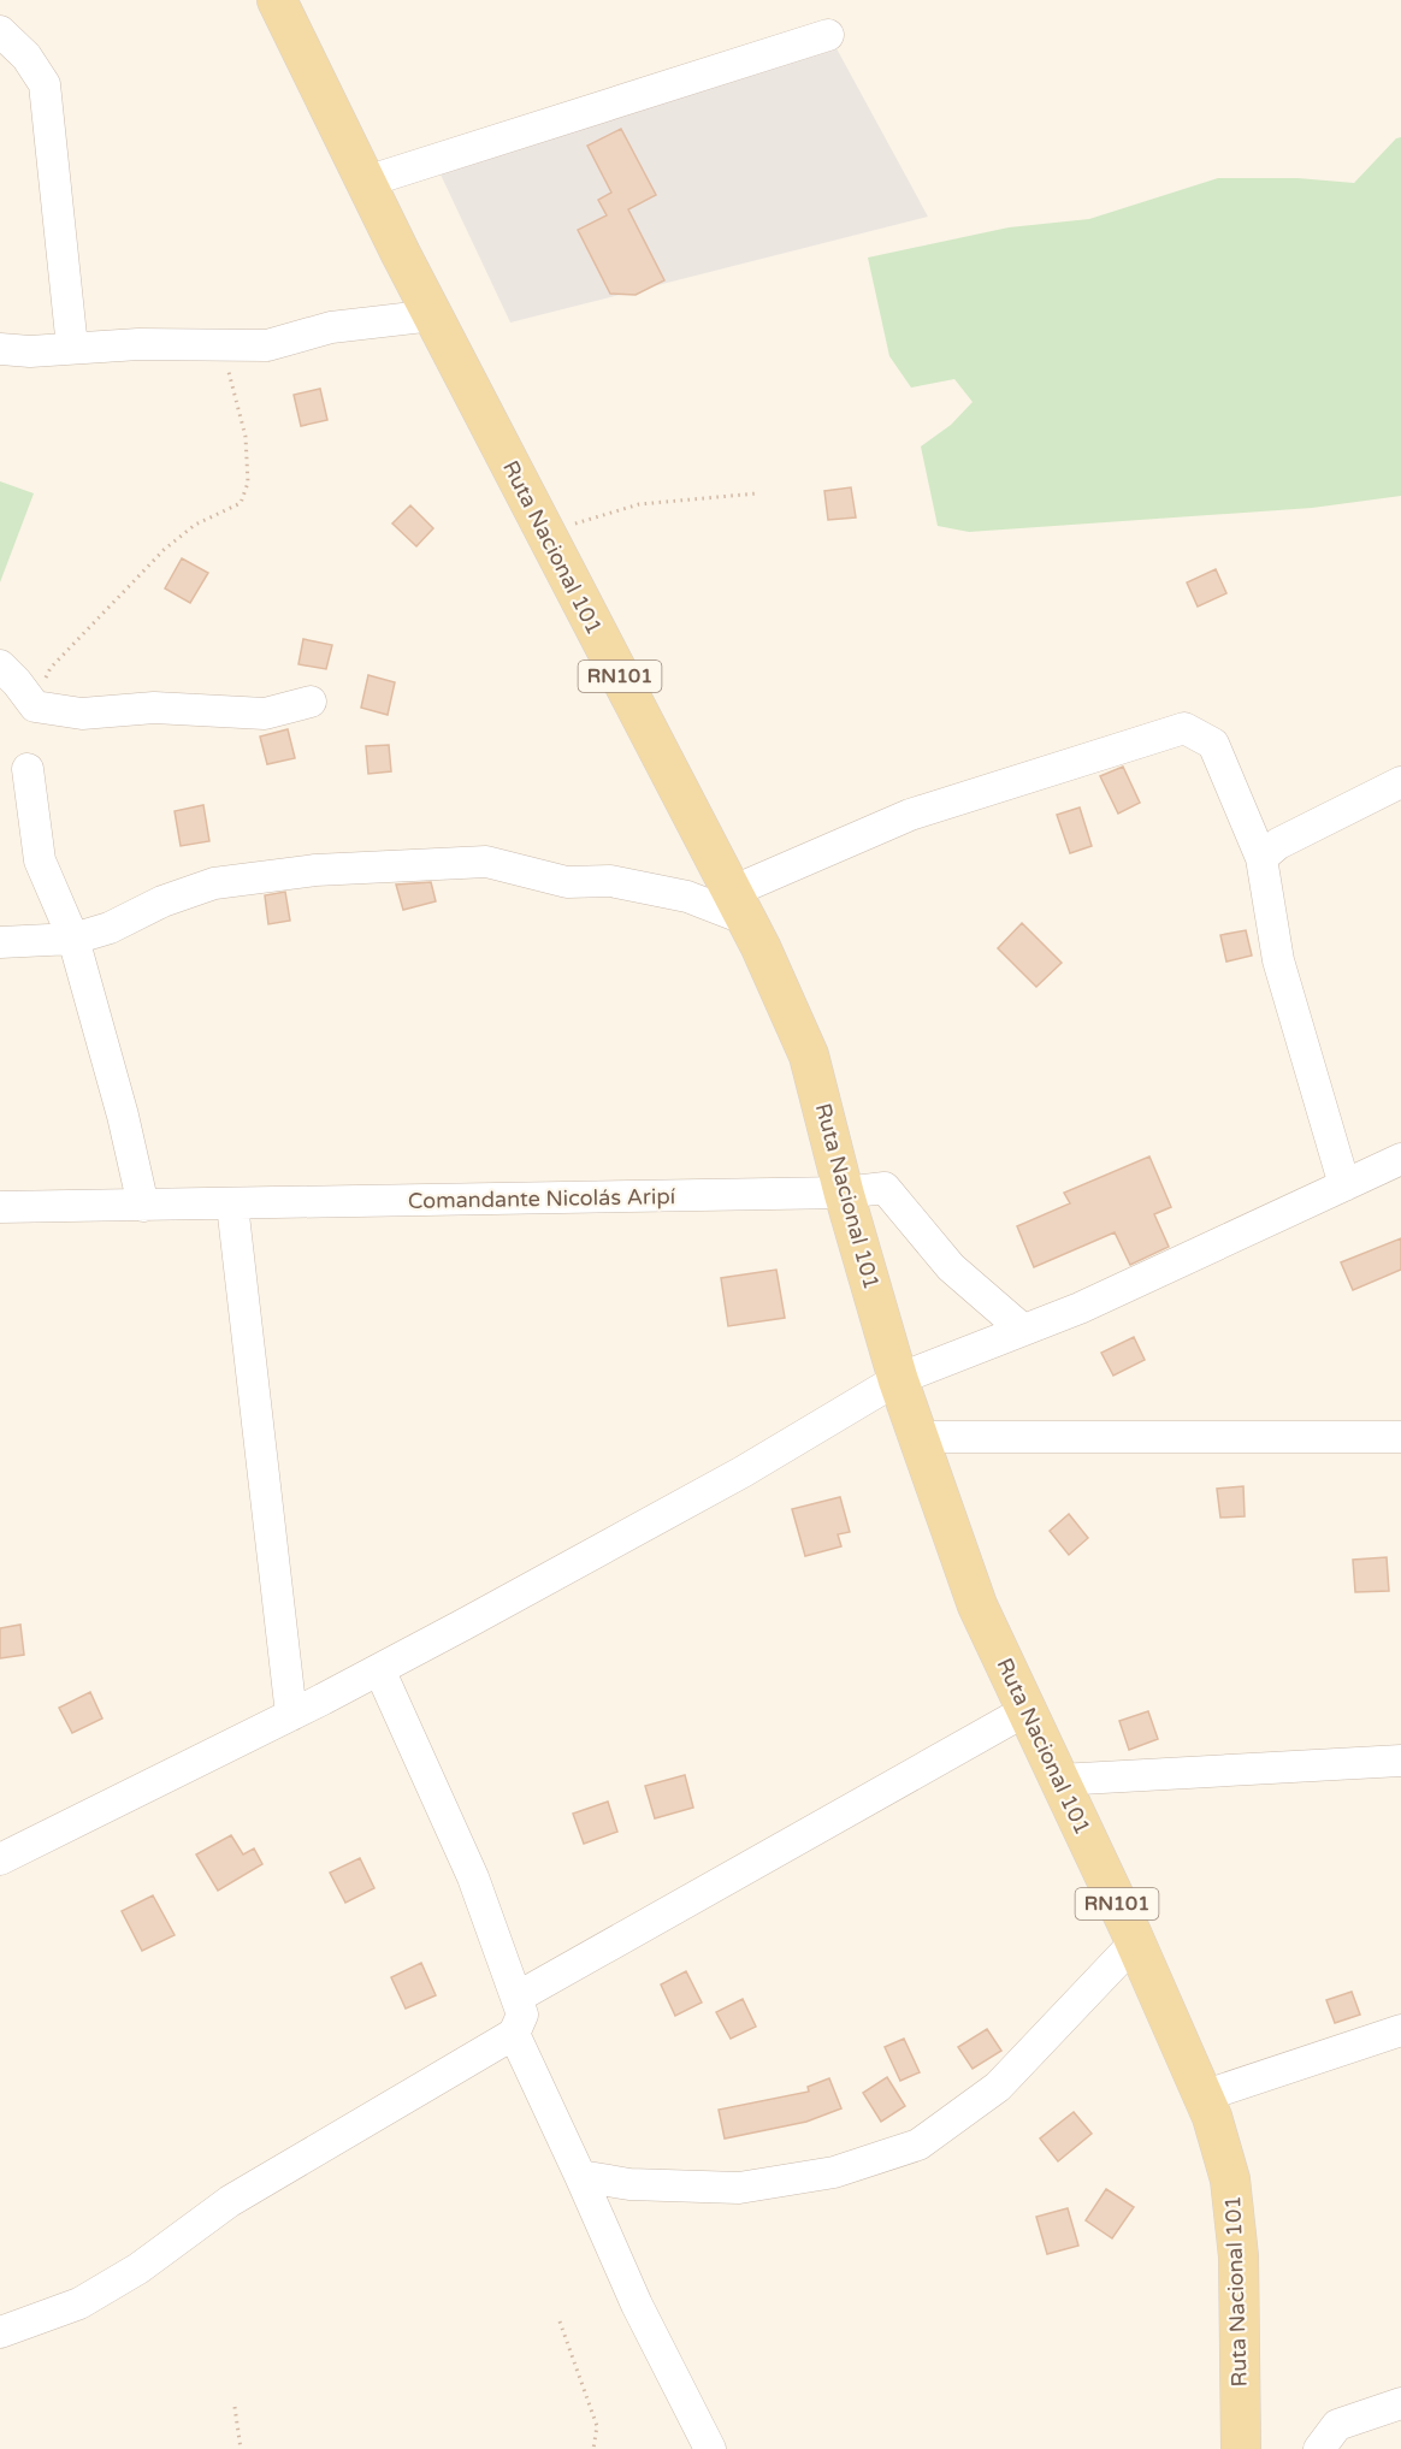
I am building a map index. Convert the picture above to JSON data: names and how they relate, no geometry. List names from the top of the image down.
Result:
{
  "streets": {
    "main road": ["Ruta Nacional 101", "RN101"],
    "street": ["Comandante Nicolás Aripí"]
  },
  "crossings": [
    ["Ruta Nacional 101", "Comandante Nicolás Aripí"]
  ]
}
